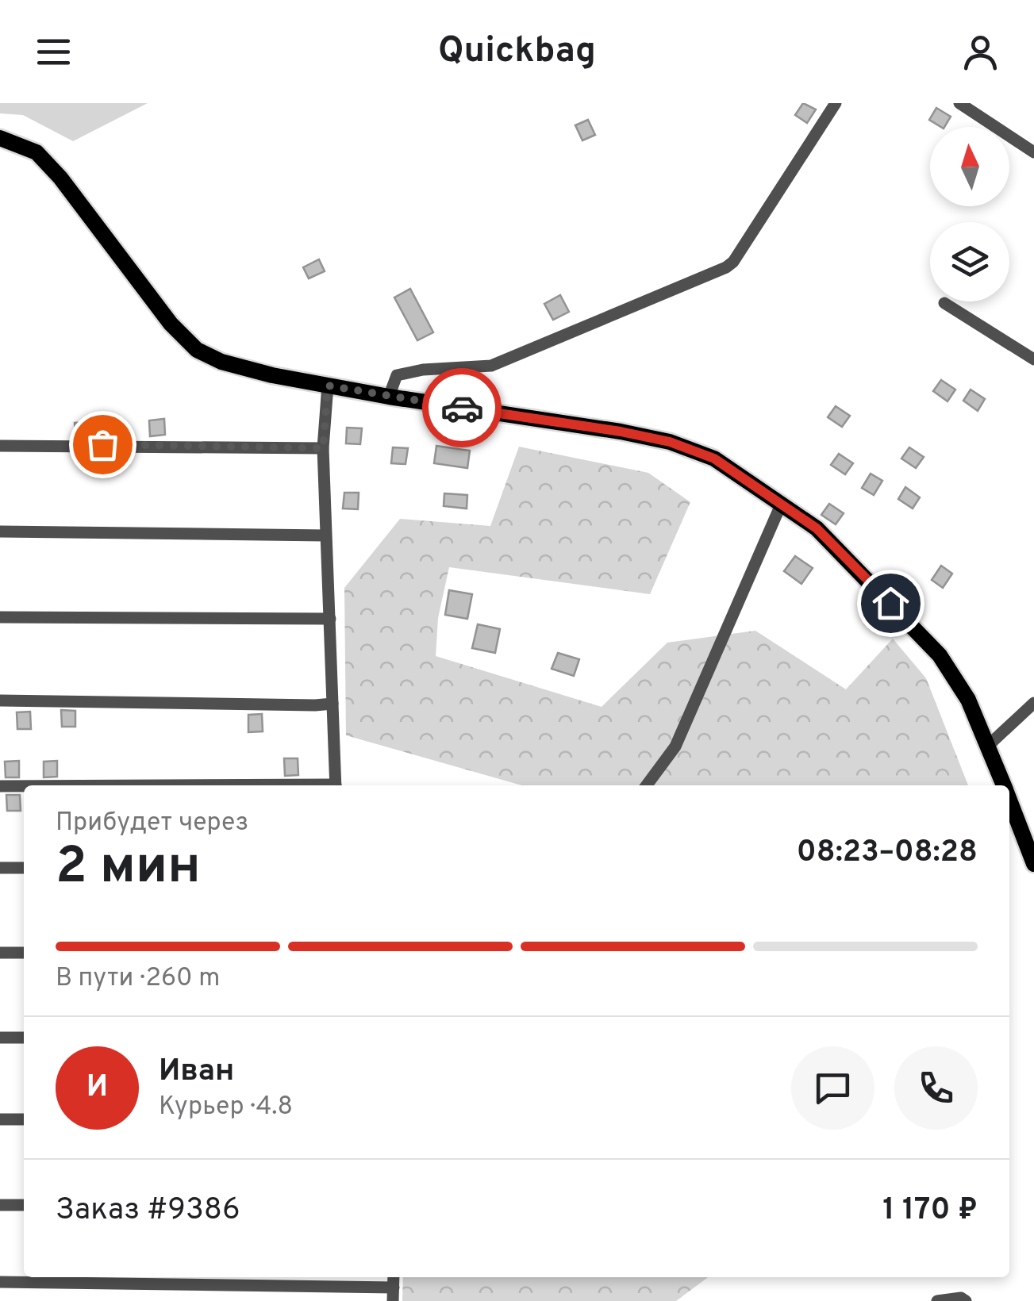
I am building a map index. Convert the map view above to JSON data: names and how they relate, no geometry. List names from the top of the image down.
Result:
{
  "north": "top",
  "page": {
    "header": "Quickbag",
    "heading": ["2 мин", "Прибудет через", "08:23–08:28"],
    "panel": [
      "Иван",
      "Курьер · 4.8",
      "Заказ #9386",
      "1 170 ₽"
    ],
    "bar": "В пути · 260 m",
    "round": "И"
  }
}
